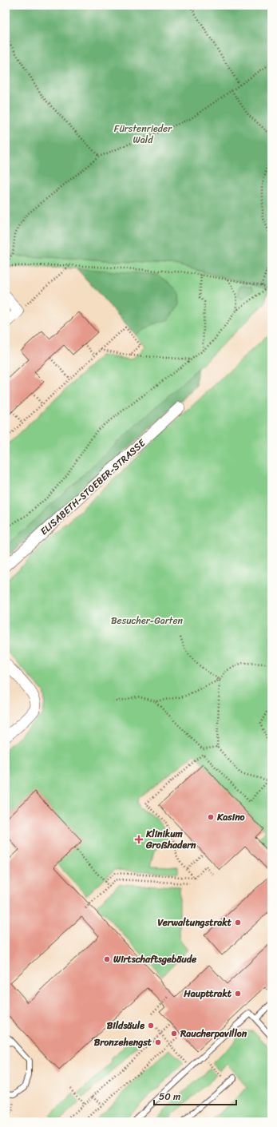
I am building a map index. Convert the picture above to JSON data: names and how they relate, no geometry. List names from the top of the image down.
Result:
{
  "streets": {
    "street": ["ELISABETH-STOEBER-STRASSE"]
  },
  "parks": ["Fürstenrieder Wald", "Besucher-Garten"],
  "places": {
    "other": [
      "Kasino",
      "Verwaltungstrakt",
      "Wirtschaftsgebäude",
      "Haupttrakt",
      "Bildsäule",
      "Raucherpavillon",
      "Bronzehengst"
    ],
    "health": ["Klinikum Großhadern"]
  },
  "scale_bar": "50 m"
}
